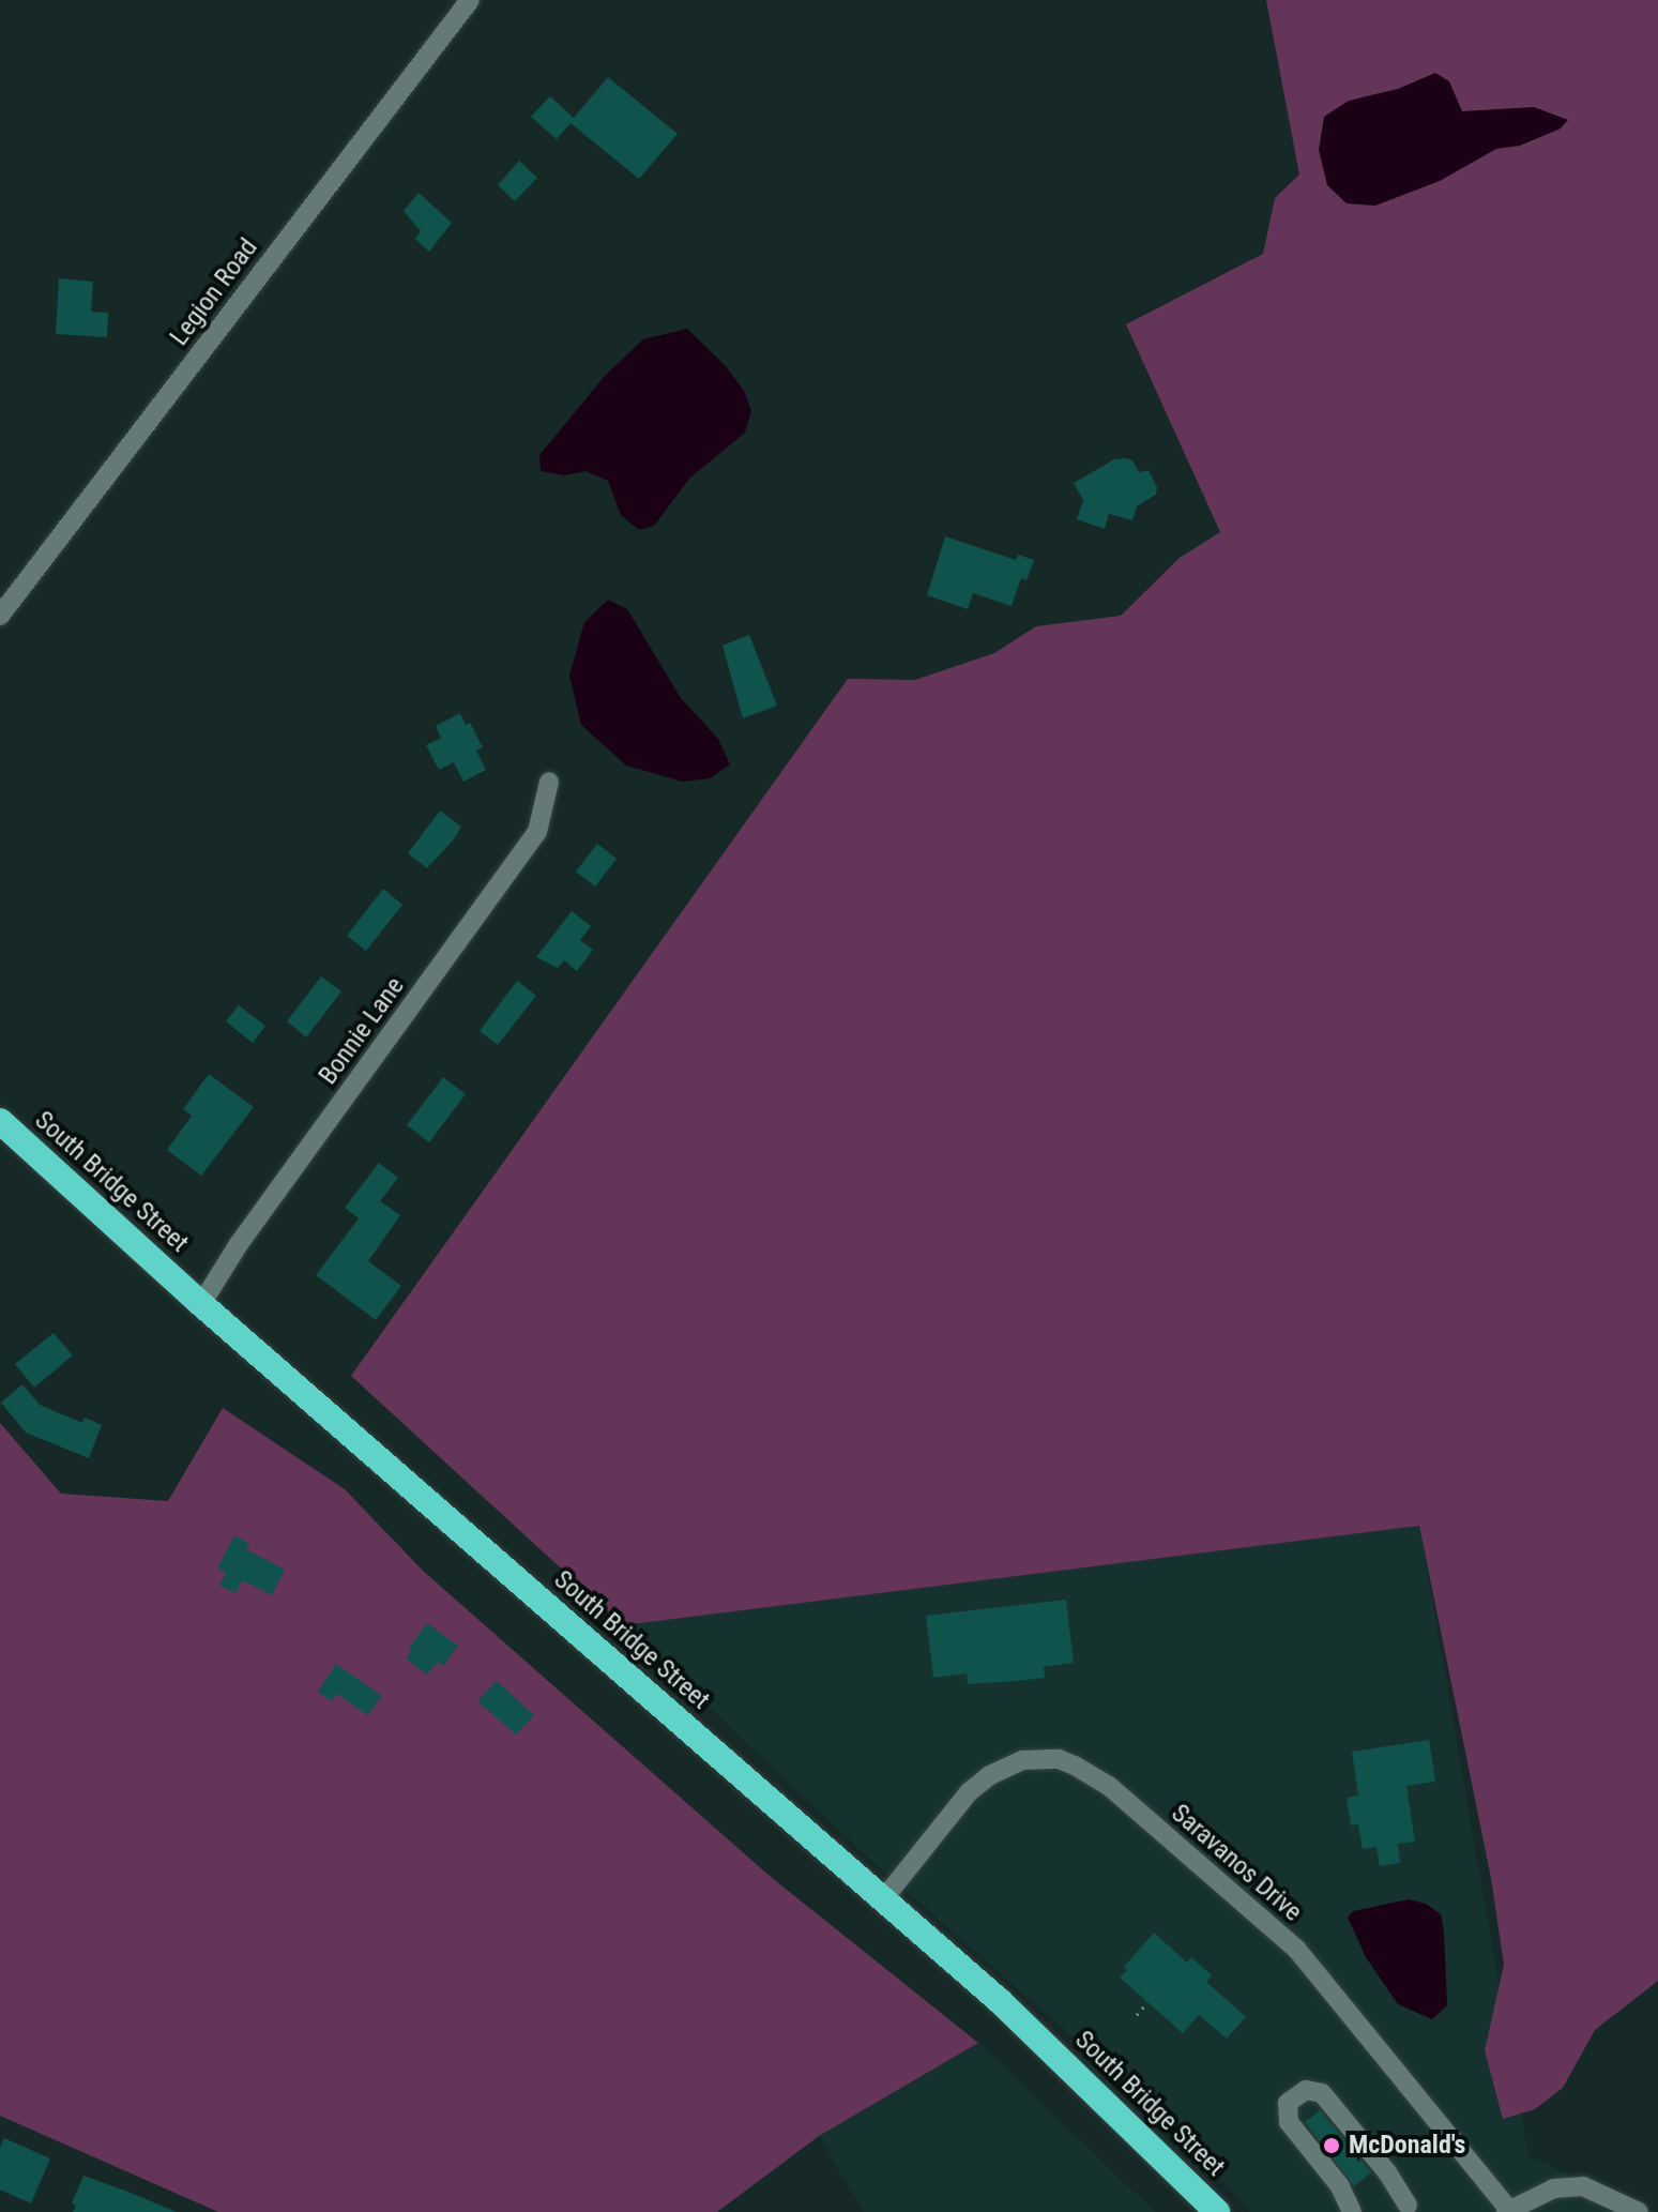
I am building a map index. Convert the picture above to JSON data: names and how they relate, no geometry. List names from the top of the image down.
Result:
{
  "streets": {
    "highway": ["South Bridge Street"],
    "street": ["Legion Road", "Bonnie Lane", "Saravanos Drive"]
  },
  "crossings": [
    ["Bonnie Lane", "South Bridge Street"],
    ["South Bridge Street", "Saravanos Drive"]
  ],
  "places": ["McDonald's"]
}
